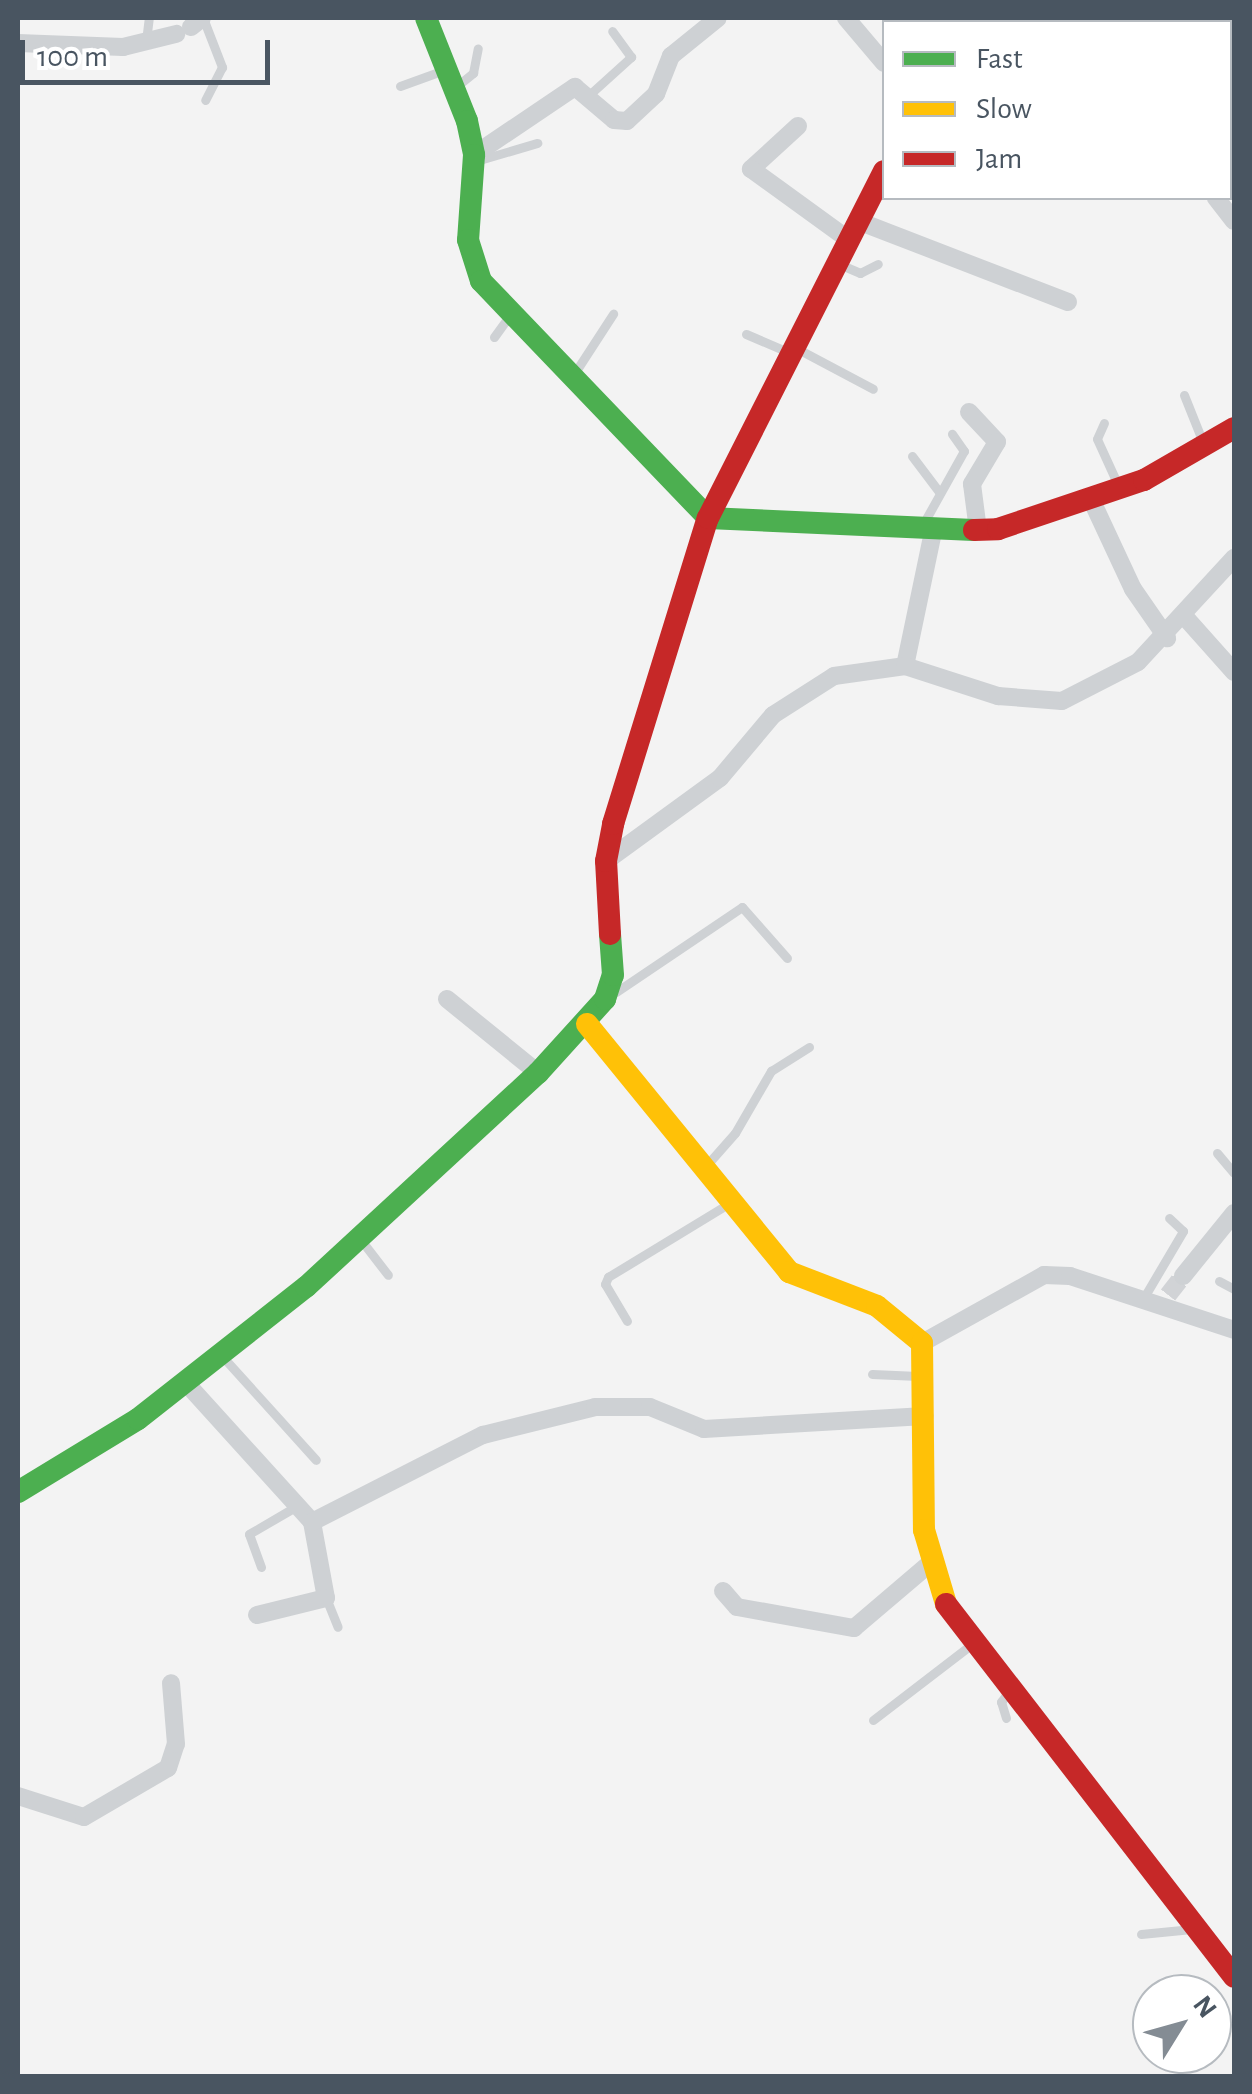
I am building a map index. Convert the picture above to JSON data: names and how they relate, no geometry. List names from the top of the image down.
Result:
{
  "legend": ["Fast", "Slow", "Jam"],
  "scale_bar": "100 m",
  "north": "top right"
}
